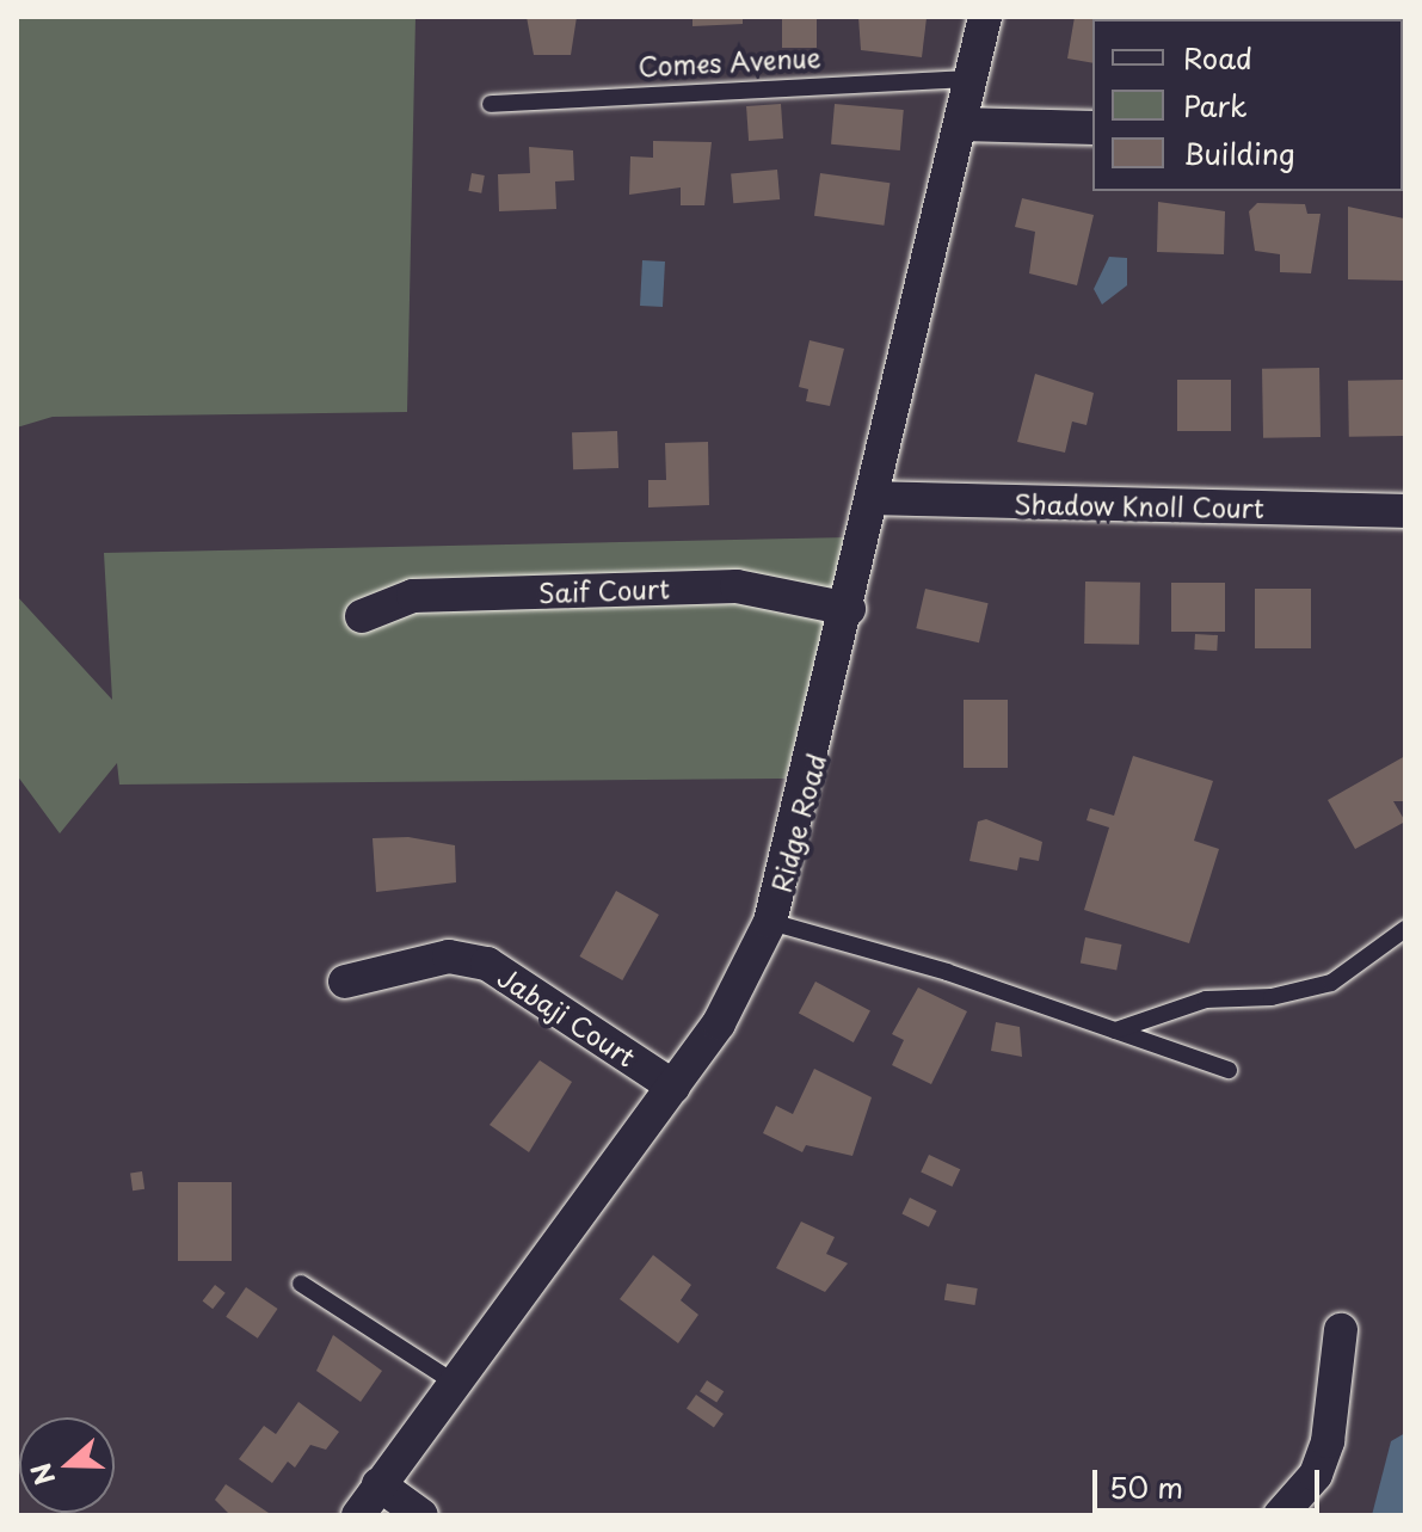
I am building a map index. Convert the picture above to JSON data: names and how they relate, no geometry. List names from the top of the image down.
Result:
{
  "streets": {
    "street": [
      "Shadow Knoll Court",
      "Saif Court",
      "Ridge Road",
      "Jabaji Court"
    ],
    "lane": ["Comes Avenue"]
  },
  "crossings": [
    ["Comes Avenue", "Ridge Road"],
    ["Shadow Knoll Court", "Ridge Road"],
    ["Saif Court", "Ridge Road"],
    ["Ridge Road", "Jabaji Court"]
  ],
  "legend": ["Road", "Park", "Building"],
  "scale_bar": "50 m",
  "north": "left"
}
